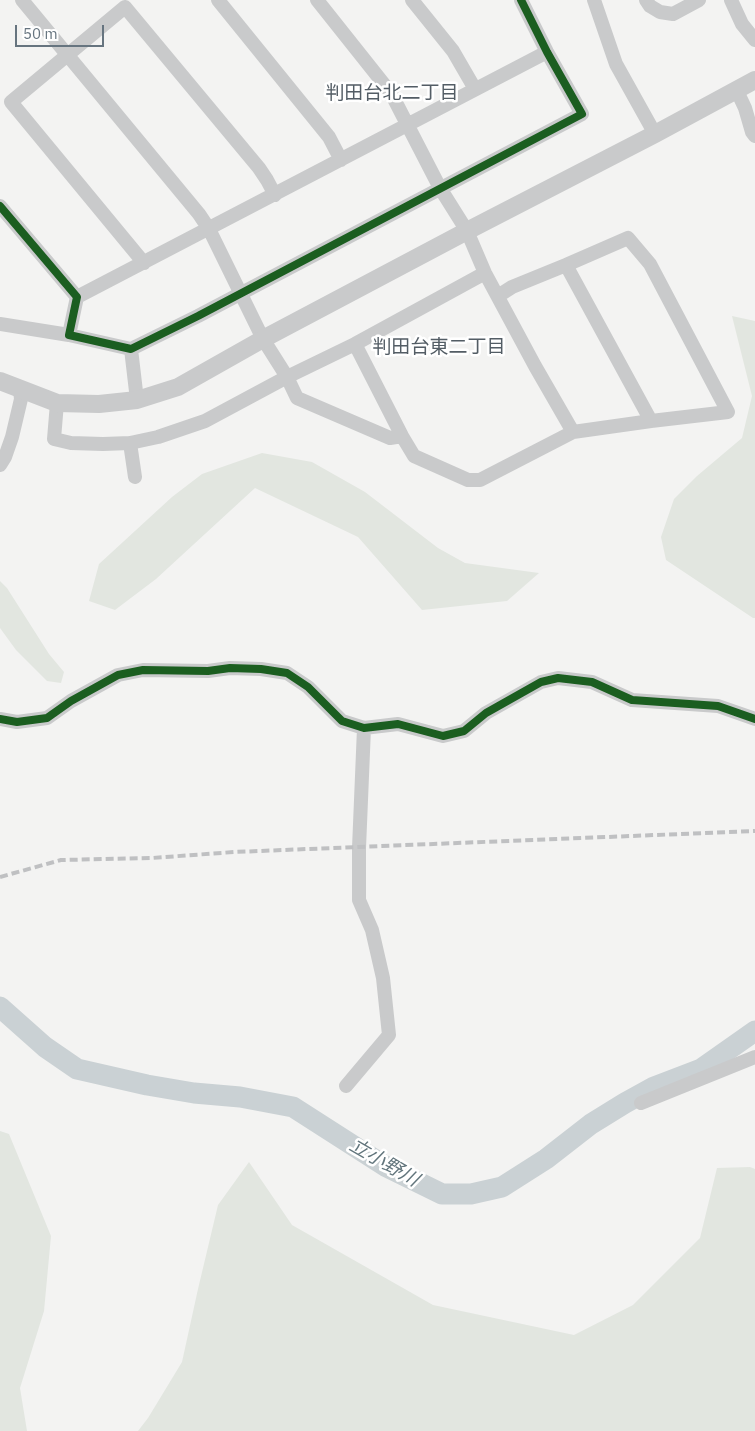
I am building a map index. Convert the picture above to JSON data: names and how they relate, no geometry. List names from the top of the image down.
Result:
{
  "districts": ["判田台北二丁目", "判田台東二丁目"],
  "water": ["立小野川"],
  "scale_bar": "50 m"
}
